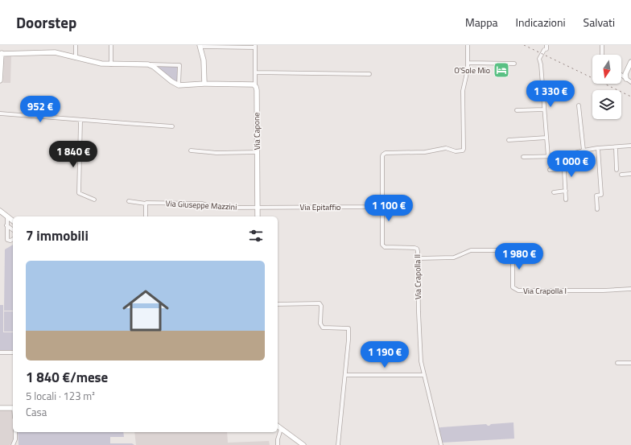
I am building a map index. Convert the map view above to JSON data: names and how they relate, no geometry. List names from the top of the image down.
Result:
{
  "streets": {
    "street": [
      "Via Capone",
      "Via Giuseppe Mazzini",
      "Via Epitaffio",
      "Via Crapolla II",
      "Via Crapolla I"
    ]
  },
  "crossings": [
    ["Via Capone", "Via Giuseppe Mazzini"],
    ["Via Capone", "Via Epitaffio"],
    ["Via Giuseppe Mazzini", "Via Epitaffio"],
    ["Via Epitaffio", "Via Crapolla II"],
    ["Via Crapolla II", "Via Crapolla I"]
  ],
  "places": {
    "hotel": ["O'Sole Mio"]
  },
  "north": "bottom",
  "page": {
    "header": "Doorstep",
    "nav": ["Mappa", "Indicazioni", "Salvati"],
    "price": [
      "1 330 €",
      "952 €",
      "1 840 €",
      "1 000 €",
      "1 100 €",
      "1 980 €",
      "1 190 €"
    ],
    "heading": "7 immobili",
    "list": [
      {
        "name": "1 840 €/mese",
        "note": "5 locali · 123 m² · Casa"
      }
    ]
  }
}
